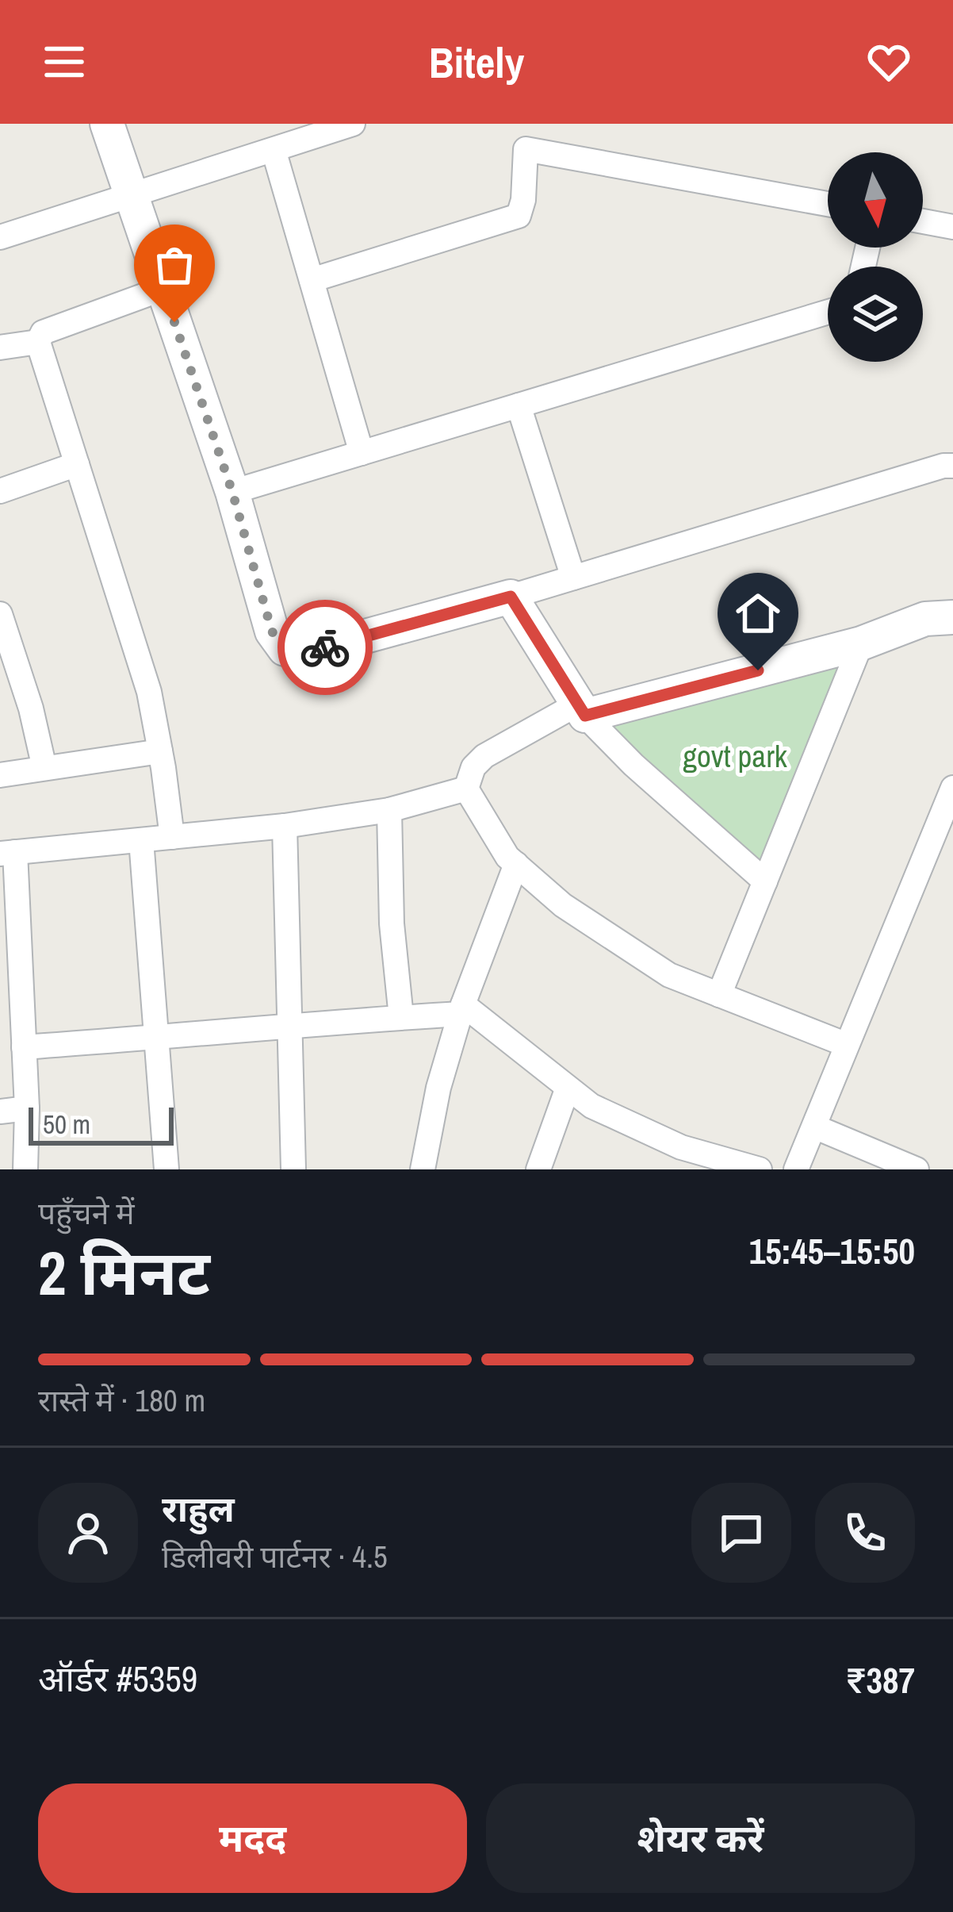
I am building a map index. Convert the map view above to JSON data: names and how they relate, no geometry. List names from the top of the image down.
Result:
{
  "parks": ["govt park"],
  "scale_bar": "50 m",
  "north": "bottom",
  "page": {
    "header": "Bitely",
    "scale": "50 m",
    "heading": ["2 मिनट", "पहुँचने में", "15:45–15:50"],
    "panel": [
      "राहुल",
      "डिलीवरी पार्टनर · 4.5",
      "ऑर्डर #5359",
      "₹387"
    ],
    "bar": "रास्ते में · 180 m",
    "buttons": ["मदद", "शेयर करें"]
  }
}
